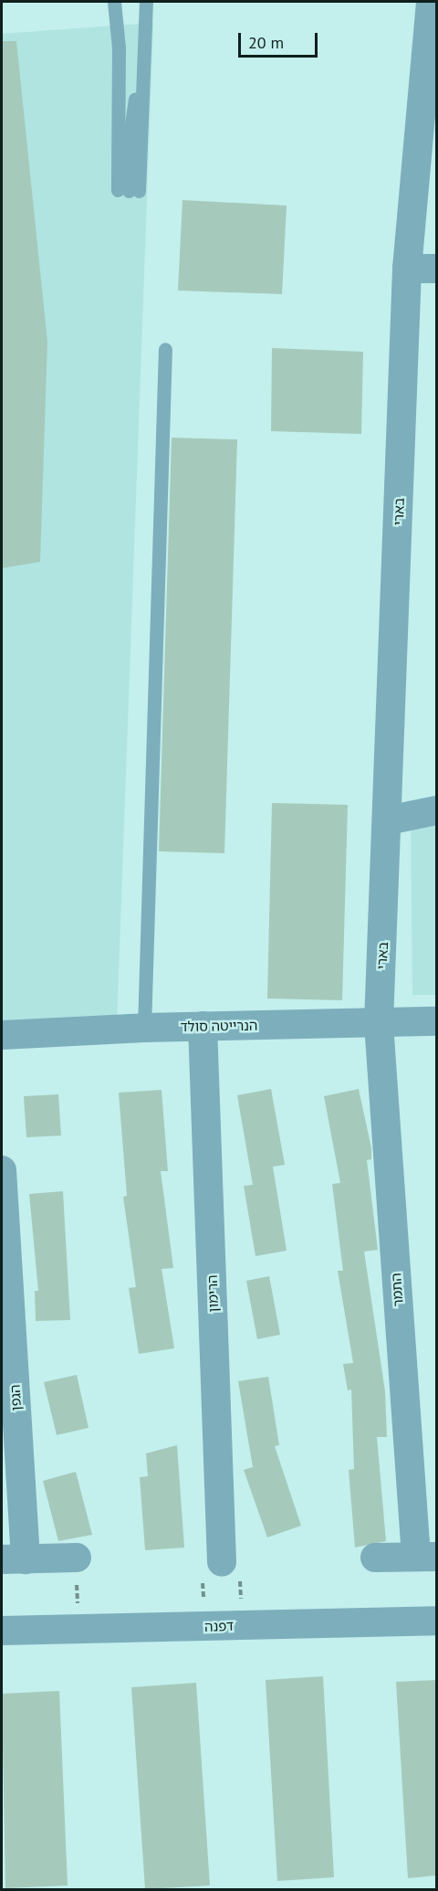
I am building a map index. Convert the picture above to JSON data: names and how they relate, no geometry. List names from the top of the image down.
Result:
{
  "streets": {
    "street": [
      "בארי",
      "הנרייטה סולד",
      "התמר",
      "הרימון",
      "הגפן",
      "דפנה"
    ]
  },
  "crossings": [
    ["בארי", "הנרייטה סולד"],
    ["בארי", "התמר"],
    ["הנרייטה סולד", "התמר"],
    ["הנרייטה סולד", "הרימון"]
  ],
  "scale_bar": "20 m"
}
